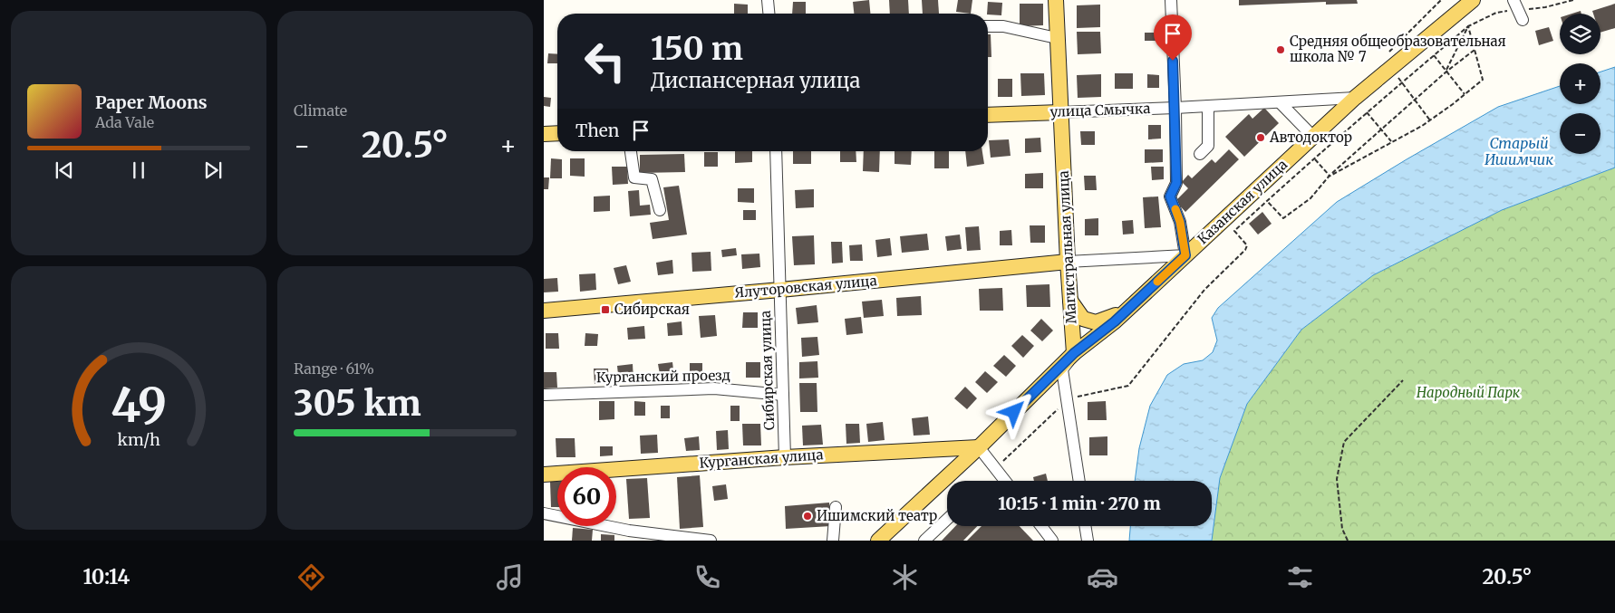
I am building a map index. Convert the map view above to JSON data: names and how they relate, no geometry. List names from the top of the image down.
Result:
{
  "streets": {
    "main road": [
      "улица Смычка",
      "Казанская улица",
      "Магистральная улица",
      "Ялуторовская улица",
      "Курганская улица"
    ],
    "street": ["Сибирская улица", "Курганский проезд"]
  },
  "crossings": [
    ["улица Смычка", "Казанская улица"],
    ["улица Смычка", "Магистральная улица"],
    ["Казанская улица", "Магистральная улица"],
    ["Казанская улица", "Курганская улица"],
    ["Магистральная улица", "Ялуторовская улица"],
    ["Ялуторовская улица", "Сибирская улица"],
    ["Сибирская улица", "Курганский проезд"],
    ["Сибирская улица", "Курганская улица"]
  ],
  "water": ["Старый Ишимчик"],
  "parks": ["Народный Парк"],
  "places": {
    "other": ["Средняя общеобразовательная школа № 7", "Автодоктор", "Ишимский театр"],
    "transit": ["Сибирская"]
  },
  "page": {
    "tile": [
      "Climate",
      ["Range · 61%", "305 km"]
    ],
    "map_buttons": ["+", "−"],
    "turn": ["150 m", "Диспансерная улица"],
    "song": ["Paper Moons", "Ada Vale"],
    "then": "Then",
    "heat": ["−", "20.5°", "+"],
    "limit": "60",
    "trip": "10:15 · 1 min · 270 m",
    "tabs": ["10:14", "20.5°"],
    "gauge": ["49", "km/h"]
  }
}
